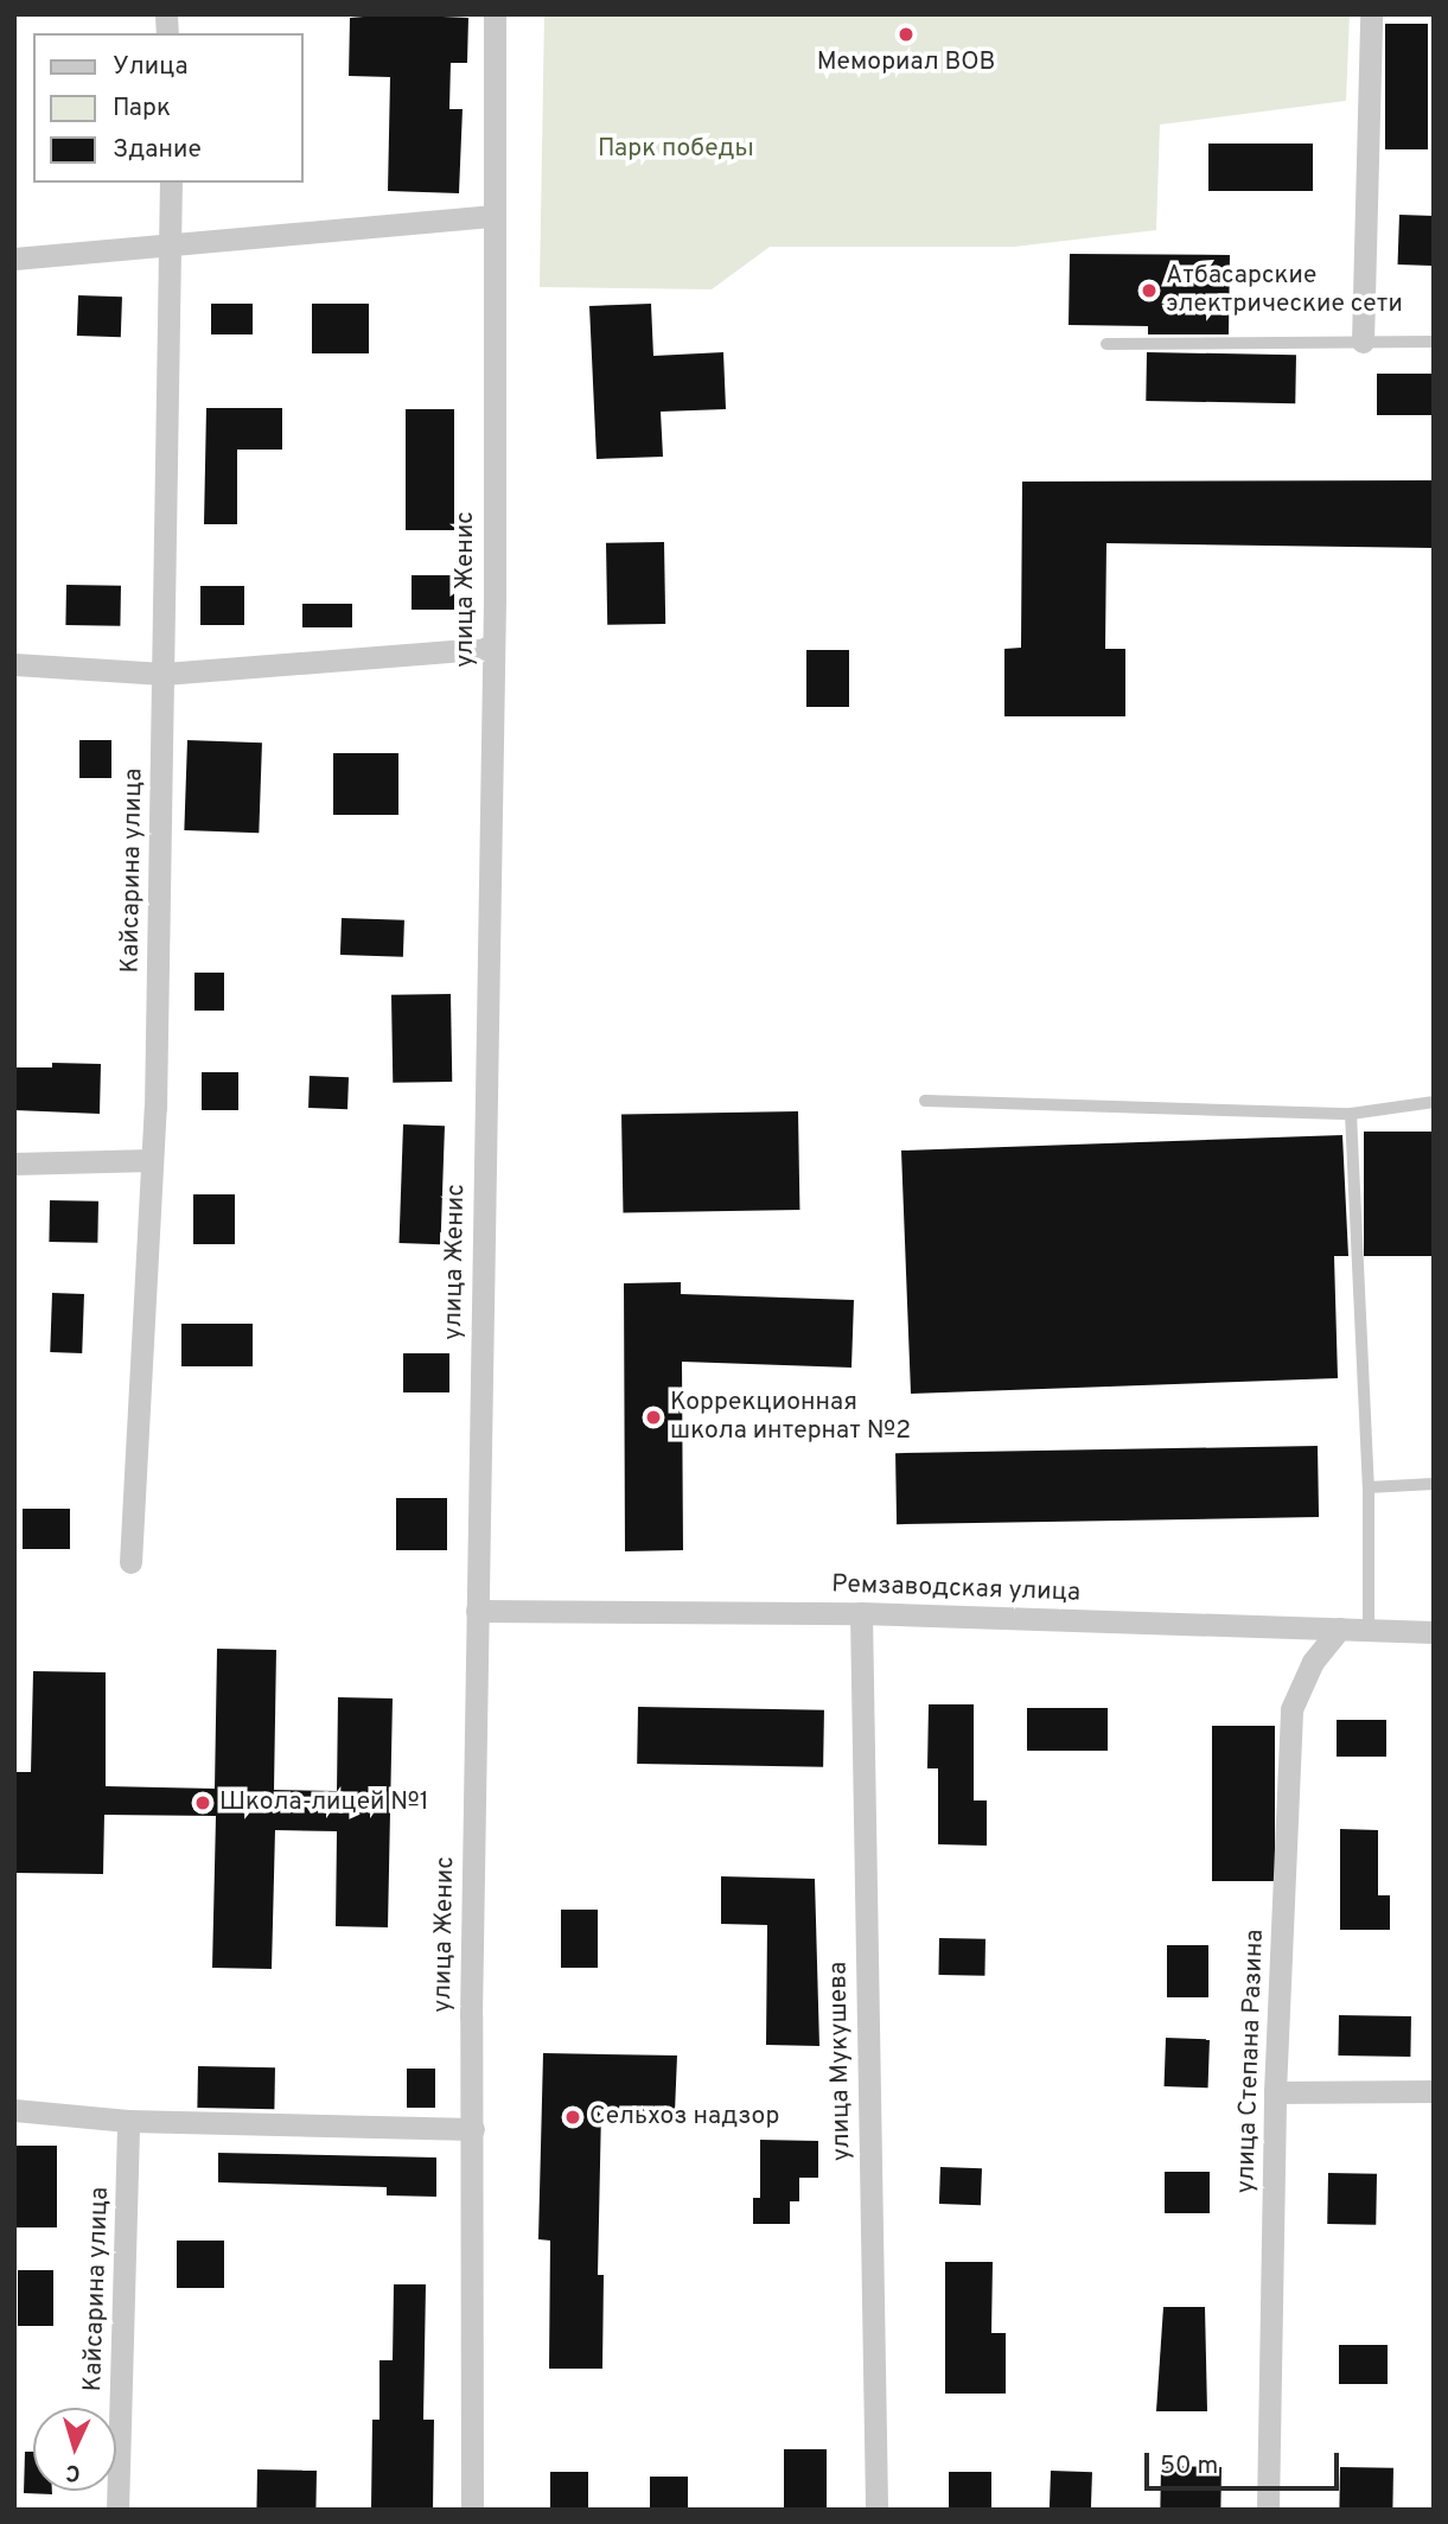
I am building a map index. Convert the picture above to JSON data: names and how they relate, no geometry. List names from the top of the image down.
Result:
{
  "streets": {
    "street": [
      "улица Женис",
      "Кайсарина улица",
      "Ремзаводская улица",
      "улица Мукушева",
      "улица Степана Разина"
    ]
  },
  "crossings": [
    ["улица Женис", "Ремзаводская улица"],
    ["Ремзаводская улица", "улица Мукушева"],
    ["Ремзаводская улица", "улица Степана Разина"]
  ],
  "parks": ["Парк победы"],
  "places": [
    "Мемориал ВОВ",
    "Атбасарские электрические сети",
    "Коррекционная школа интернат №2",
    "Школа-лицей №1",
    "Сельхоз надзор"
  ],
  "legend": ["Улица", "Парк", "Здание"],
  "scale_bar": "50 m",
  "north": "bottom"
}
